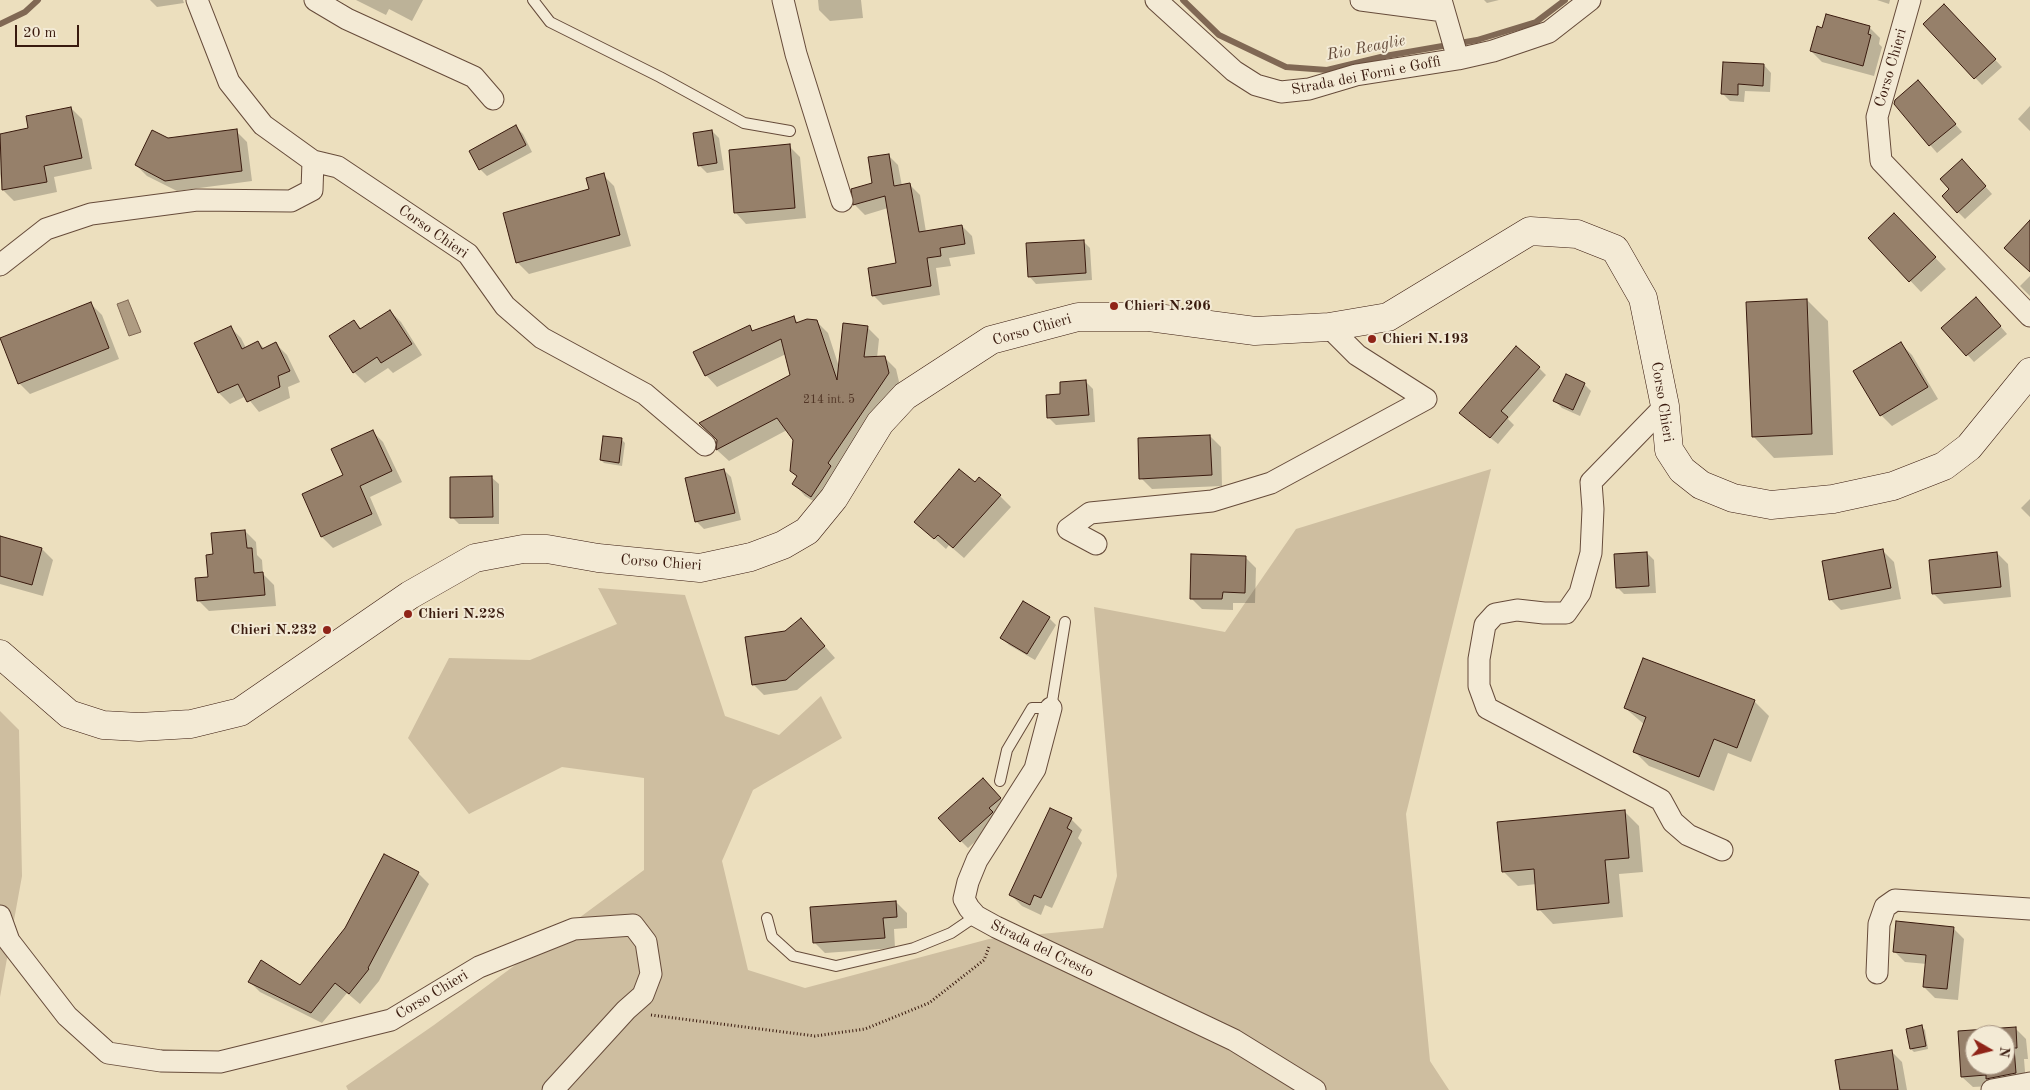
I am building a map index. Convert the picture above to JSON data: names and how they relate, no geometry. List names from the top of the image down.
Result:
{
  "streets": {
    "main road": ["Corso Chieri"],
    "street": ["Strada dei Forni e Goffi", "Strada del Cresto"]
  },
  "water": ["Rio Reaglie"],
  "places": [
    "Chieri N.206",
    "Chieri N.193",
    "Chieri N.228",
    "Chieri N.232"
  ],
  "house_numbers": ["214 int. 5"],
  "scale_bar": "20 m",
  "north": "right"
}
